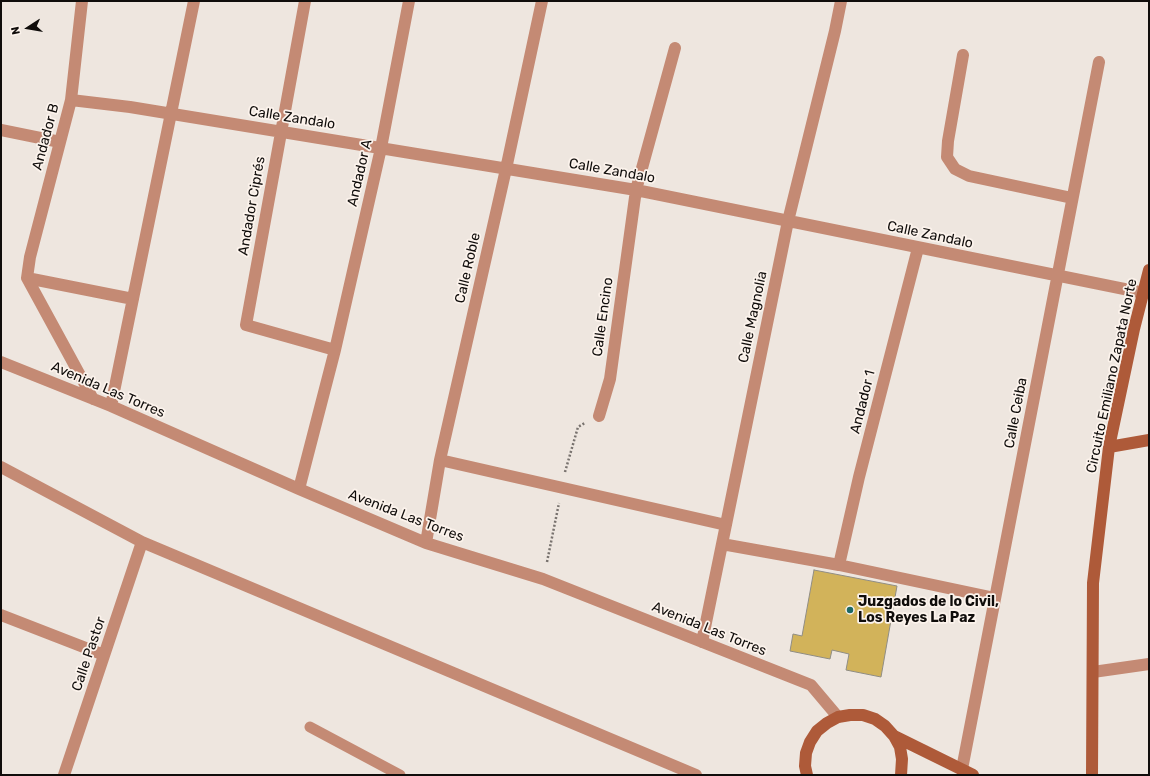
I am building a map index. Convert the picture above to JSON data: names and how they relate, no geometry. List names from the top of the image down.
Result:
{
  "streets": {
    "main road": ["Circuito Emiliano Zapata Norte"],
    "street": [
      "Calle Zandalo",
      "Andador B",
      "Andador A",
      "Andador Ciprés",
      "Calle Roble",
      "Calle Encino",
      "Calle Magnolia",
      "Avenida Las Torres",
      "Andador 1",
      "Calle Ceiba",
      "Calle Pastor"
    ]
  },
  "crossings": [
    ["Calle Zandalo", "Andador B"],
    ["Calle Zandalo", "Andador A"],
    ["Calle Zandalo", "Andador Ciprés"],
    ["Calle Zandalo", "Calle Roble"],
    ["Calle Zandalo", "Calle Encino"],
    ["Calle Zandalo", "Calle Magnolia"],
    ["Calle Zandalo", "Circuito Emiliano Zapata Norte"],
    ["Calle Zandalo", "Andador 1"],
    ["Calle Zandalo", "Calle Ceiba"],
    ["Andador A", "Andador Ciprés"],
    ["Andador A", "Avenida Las Torres"],
    ["Calle Roble", "Avenida Las Torres"],
    ["Calle Magnolia", "Avenida Las Torres"]
  ],
  "places": ["Juzgados de lo Civil, Los Reyes La Paz"],
  "north": "left"
}
